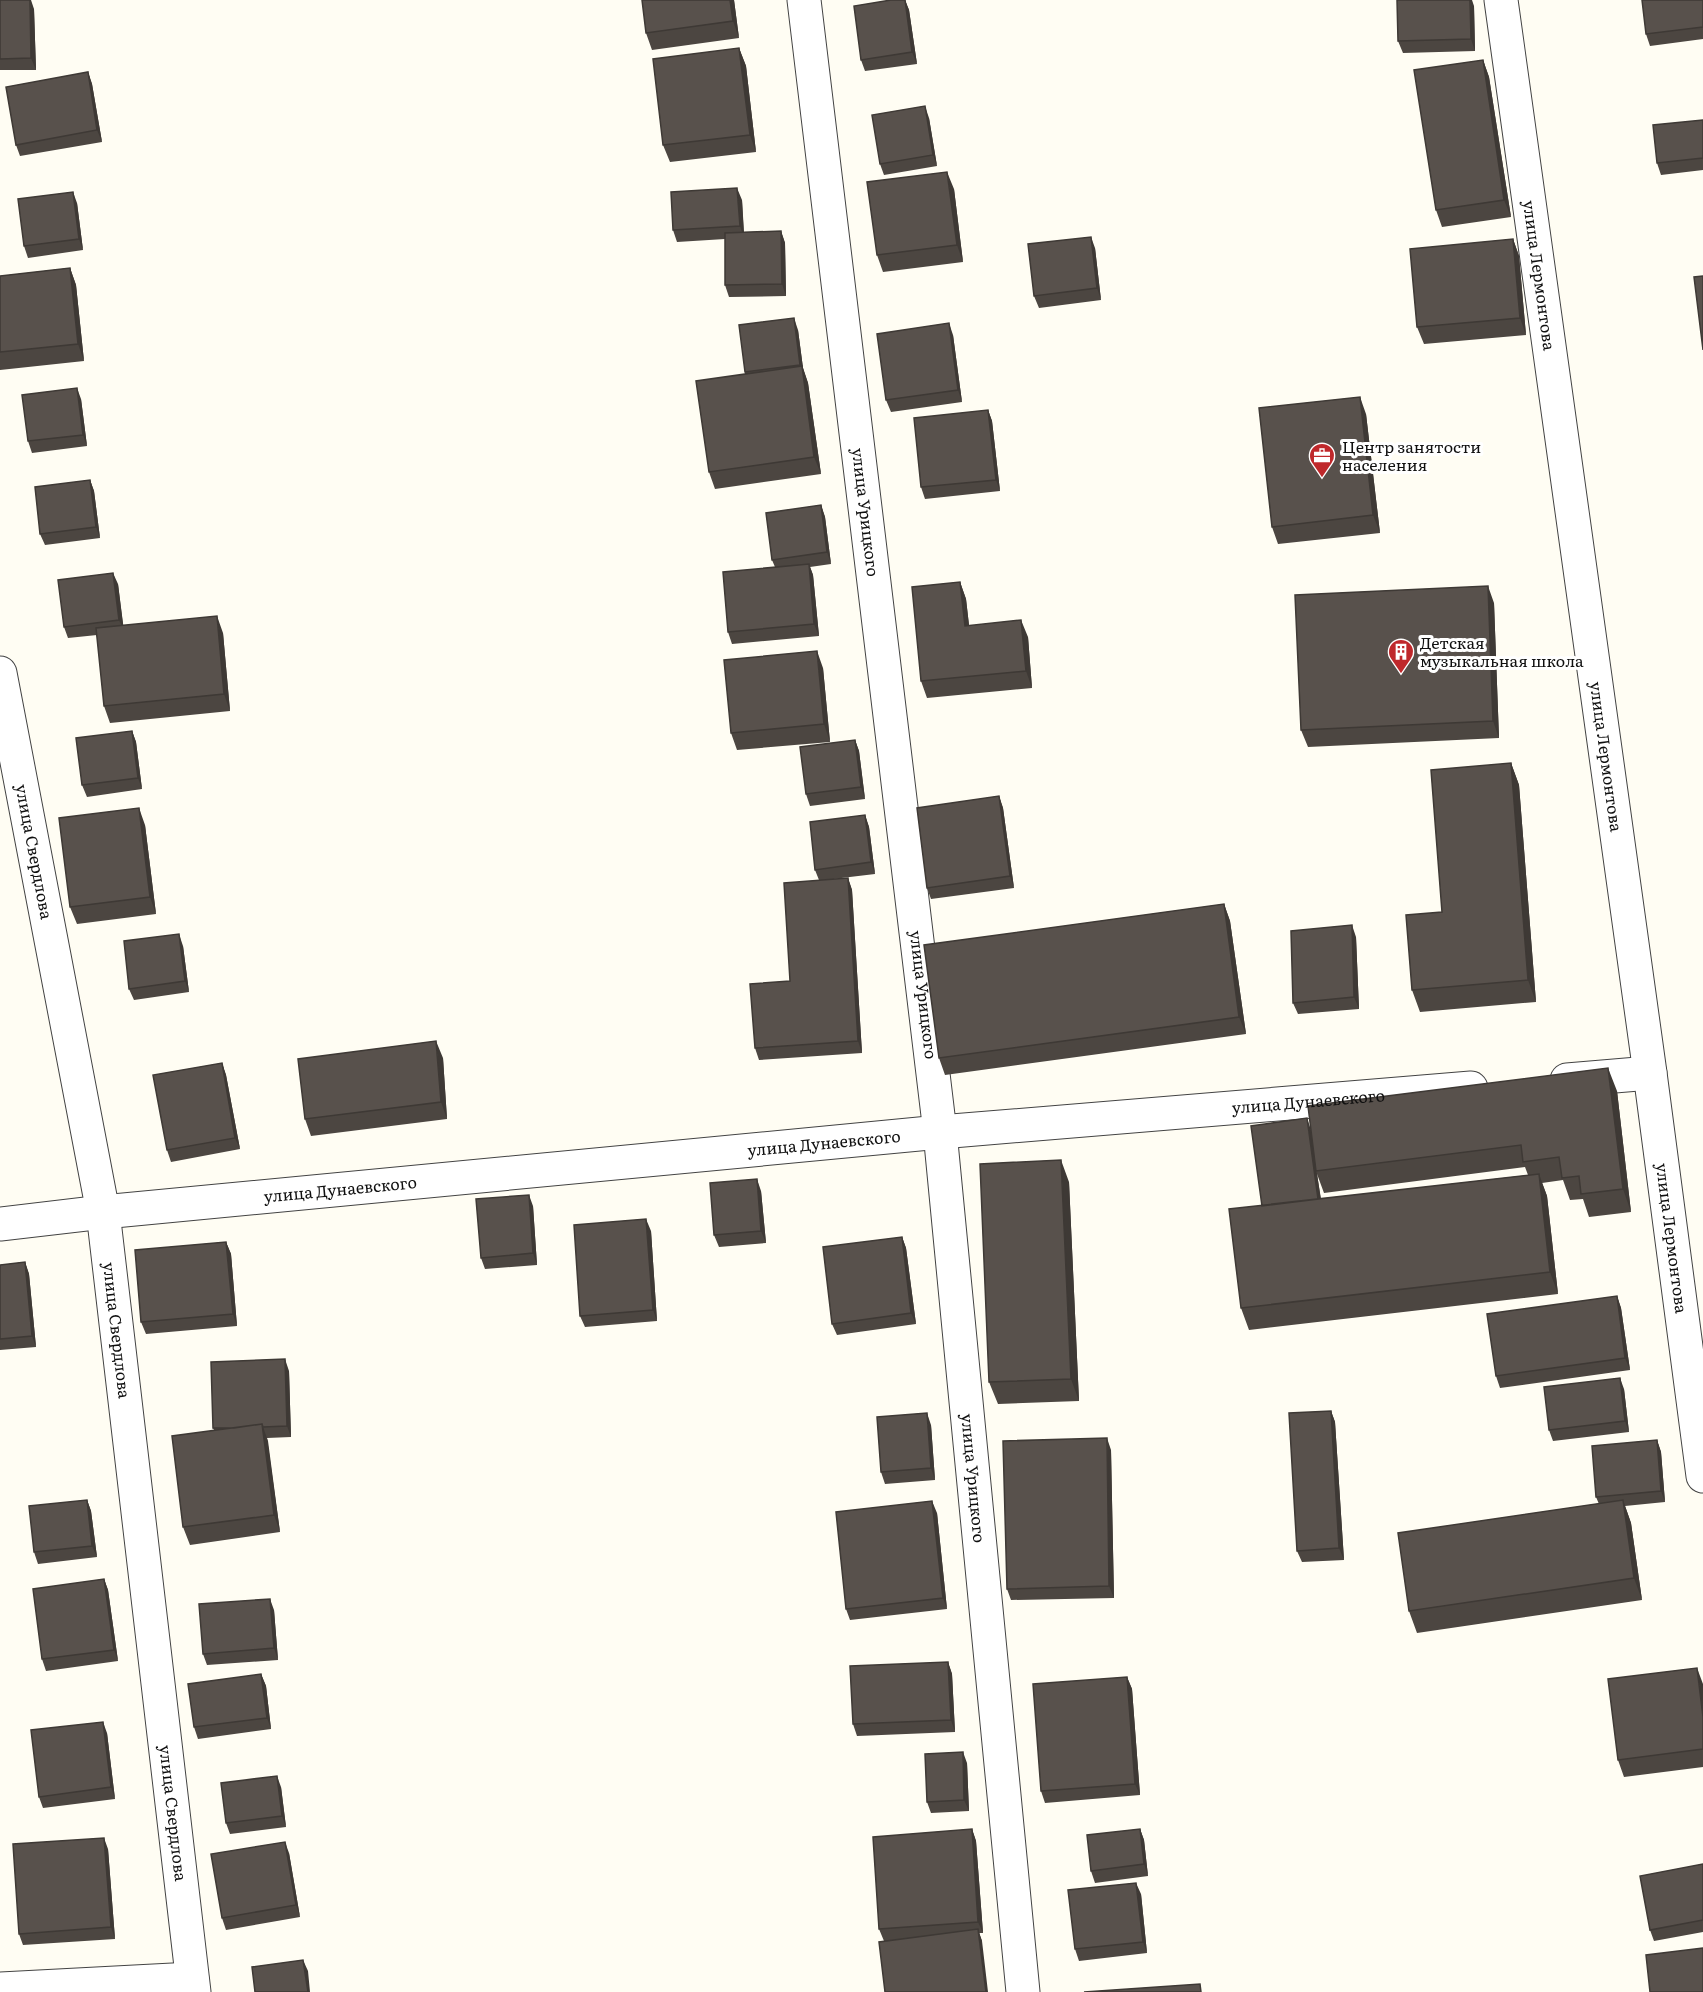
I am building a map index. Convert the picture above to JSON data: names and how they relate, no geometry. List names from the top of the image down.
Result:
{
  "streets": {
    "street": [
      "улица Лермонтова",
      "улица Урицкого",
      "улица Свердлова",
      "улица Дунаевского"
    ]
  },
  "crossings": [
    ["улица Урицкого", "улица Дунаевского"],
    ["улица Свердлова", "улица Дунаевского"]
  ],
  "places": {
    "office": ["Центр занятости населения"],
    "building": ["Детская музыкальная школа"]
  }
}
